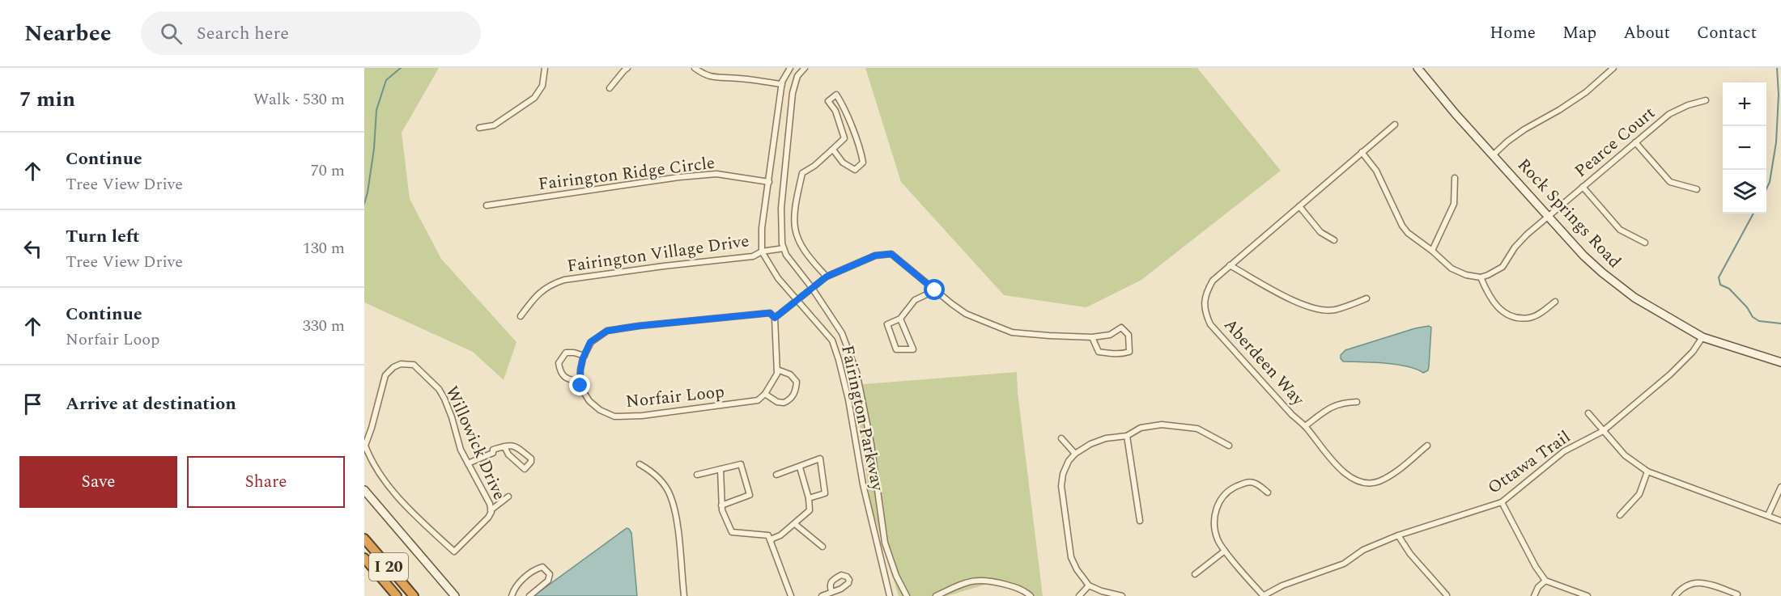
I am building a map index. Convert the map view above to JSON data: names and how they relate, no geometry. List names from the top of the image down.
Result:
{
  "streets": {
    "highway": ["I 20"],
    "street": [
      "Pearce Court",
      "Fairington Ridge Circle",
      "Rock Springs Road",
      "Fairington Village Drive",
      "Aberdeen Way",
      "Norfair Loop",
      "Fairington Parkway",
      "Willowick Drive",
      "Ottawa Trail"
    ]
  },
  "crossings": [
    ["Pearce Court", "Rock Springs Road"],
    ["Rock Springs Road", "Ottawa Trail"],
    ["Fairington Village Drive", "Fairington Parkway"]
  ],
  "page": {
    "header": "Nearbee",
    "search": "Search here",
    "nav": [
      "Home",
      "Map",
      "About",
      "Contact"
    ],
    "heading": ["7 min", "Walk · 530 m"],
    "map_buttons": ["+", "−"],
    "list": [
      ["Continue", "Tree View Drive", "70 m"],
      ["Turn left", "Tree View Drive", "130 m"],
      ["Continue", "Norfair Loop", "330 m"],
      "Arrive at destination"
    ],
    "buttons": ["Save", "Share"]
  }
}
